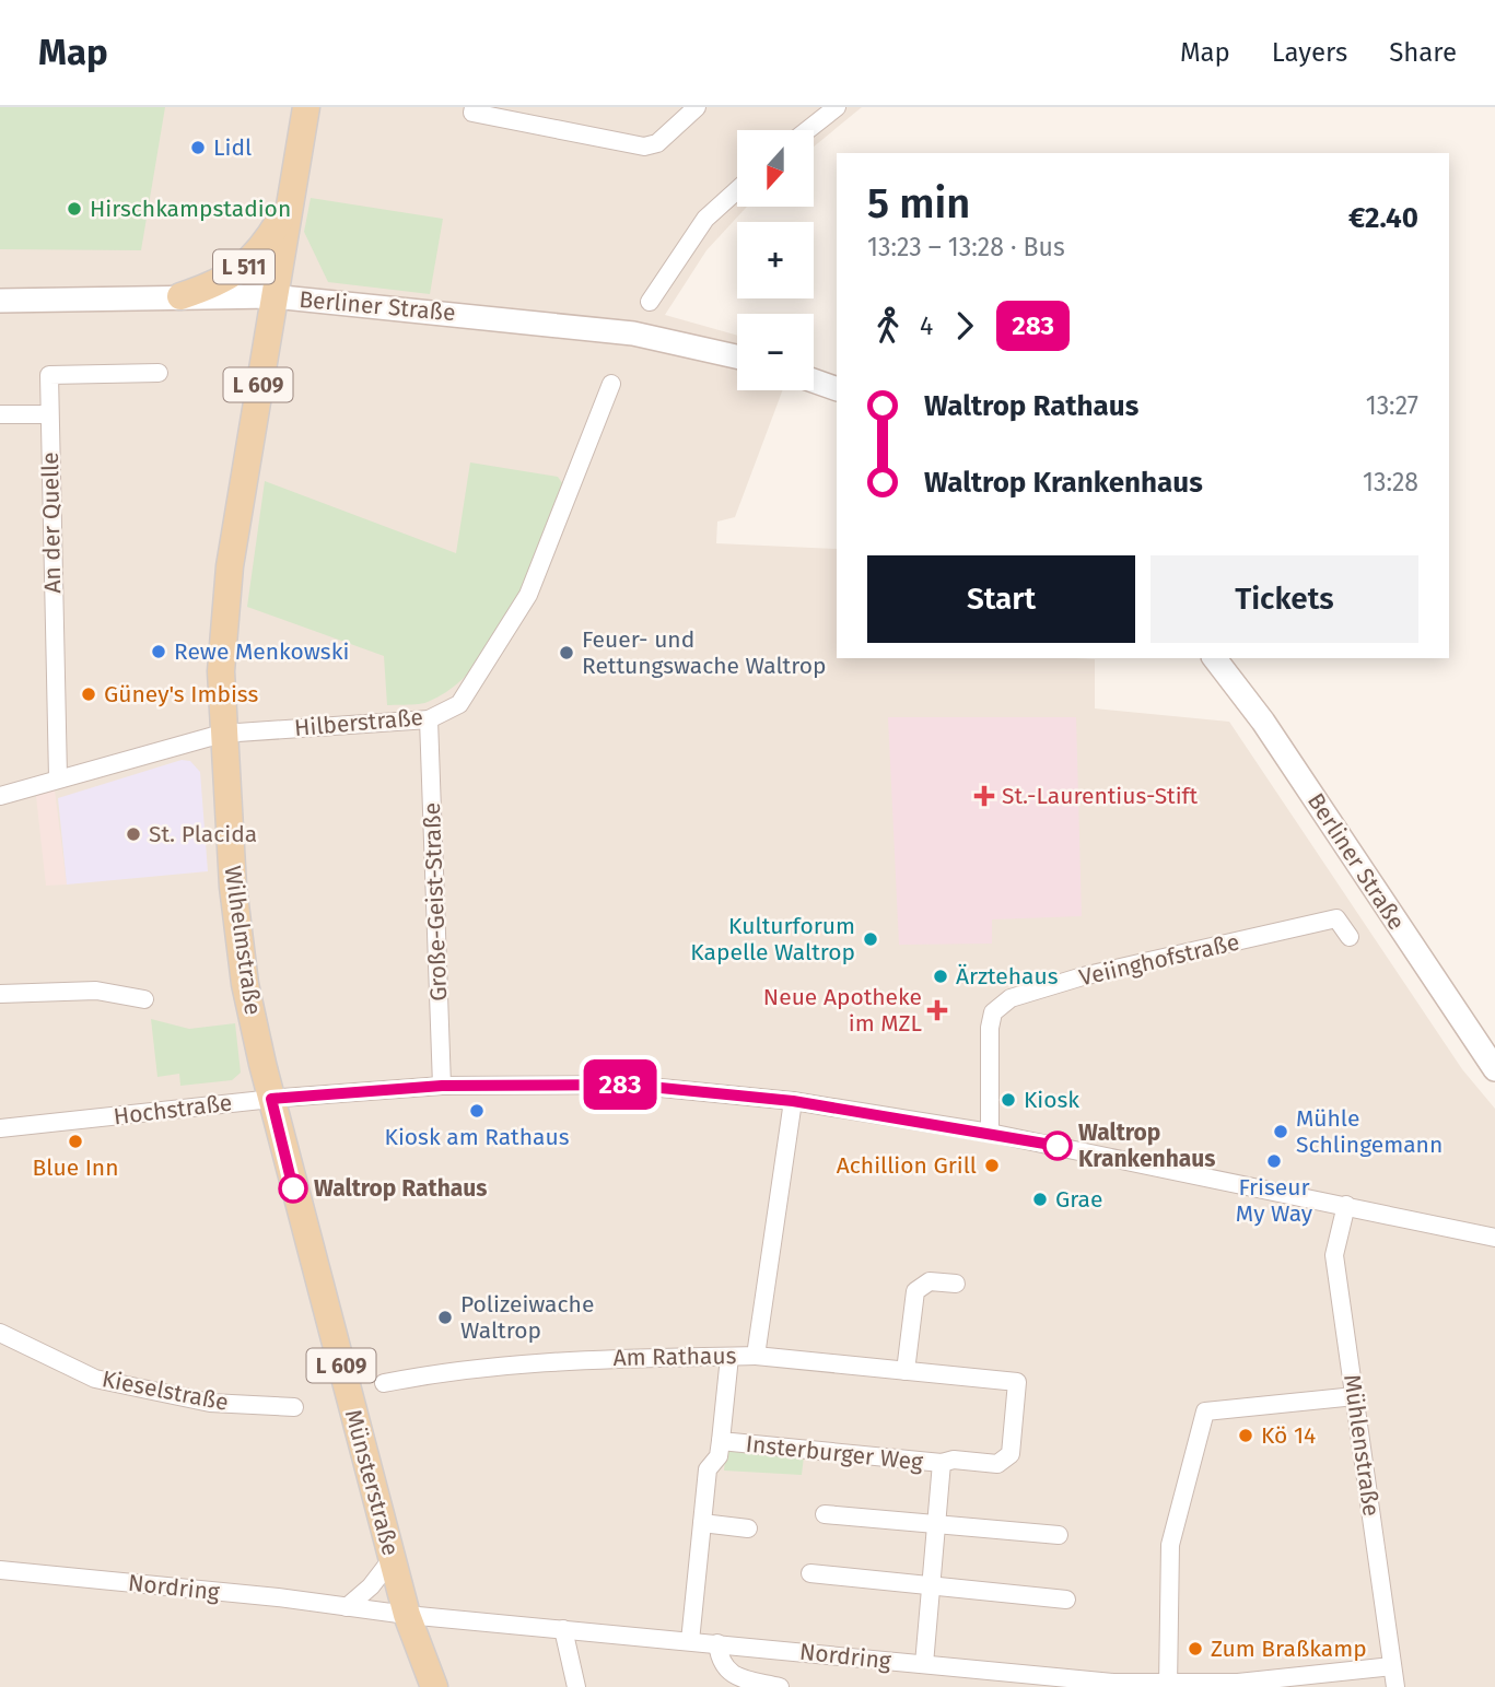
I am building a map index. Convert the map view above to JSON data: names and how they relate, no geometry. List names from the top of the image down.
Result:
{
  "streets": {
    "main road": [
      "L 511",
      "Berliner Straße",
      "L 609",
      "Wilhelmstraße",
      "Münsterstraße"
    ],
    "street": [
      "An der Quelle",
      "Hilberstraße",
      "Große-Geist-Straße",
      "Veiinghofstraße",
      "Hochstraße",
      "Am Rathaus",
      "Kieselstraße",
      "Mühlenstraße",
      "Insterburger Weg",
      "Nordring"
    ]
  },
  "crossings": [
    ["L 511", "Berliner Straße"],
    ["L 511", "L 609"],
    ["Berliner Straße", "L 609"],
    ["L 609", "Hilberstraße"],
    ["L 609", "Wilhelmstraße"],
    ["An der Quelle", "Hilberstraße"],
    ["Hilberstraße", "Große-Geist-Straße"],
    ["Hilberstraße", "Wilhelmstraße"],
    ["Große-Geist-Straße", "Hochstraße"],
    ["Wilhelmstraße", "Hochstraße"],
    ["Wilhelmstraße", "Münsterstraße"],
    ["Veiinghofstraße", "Hochstraße"],
    ["Hochstraße", "Am Rathaus"],
    ["Hochstraße", "Mühlenstraße"],
    ["Hochstraße", "Münsterstraße"],
    ["Am Rathaus", "Insterburger Weg"],
    ["Mühlenstraße", "Nordring"],
    ["Münsterstraße", "Nordring"]
  ],
  "places": {
    "other": [
      "Lidl",
      "Hirschkampstadion",
      "Rewe Menkowski",
      "Feuer- und Rettungswache Waltrop",
      "Güney's Imbiss",
      "St. Placida",
      "Kulturforum Kapelle Waltrop",
      "Ärztehaus",
      "Kiosk",
      "Kiosk am Rathaus",
      "Mühle Schlingemann",
      "Blue Inn",
      "Waltrop Krankenhaus",
      "Friseur My Way",
      "Achillion Grill",
      "Waltrop Rathaus",
      "Grae",
      "Polizeiwache Waltrop",
      "Kö 14",
      "Zum Braßkamp"
    ],
    "health": ["St.-Laurentius-Stift", "Neue Apotheke im MZL"]
  },
  "lines": ["bus line 283"],
  "north": "bottom",
  "page": {
    "header": "Map",
    "nav": ["Map", "Layers", "Share"],
    "on_map": "283",
    "map_buttons": ["+", "−"],
    "heading": ["5 min", "13:23 – 13:28 · Bus", "€2.40"],
    "legs": ["4", "283"],
    "list": [
      {
        "name": "Waltrop Rathaus",
        "value": "13:27"
      },
      {
        "name": "Waltrop Krankenhaus",
        "value": "13:28"
      }
    ],
    "buttons": ["Start", "Tickets"]
  }
}
